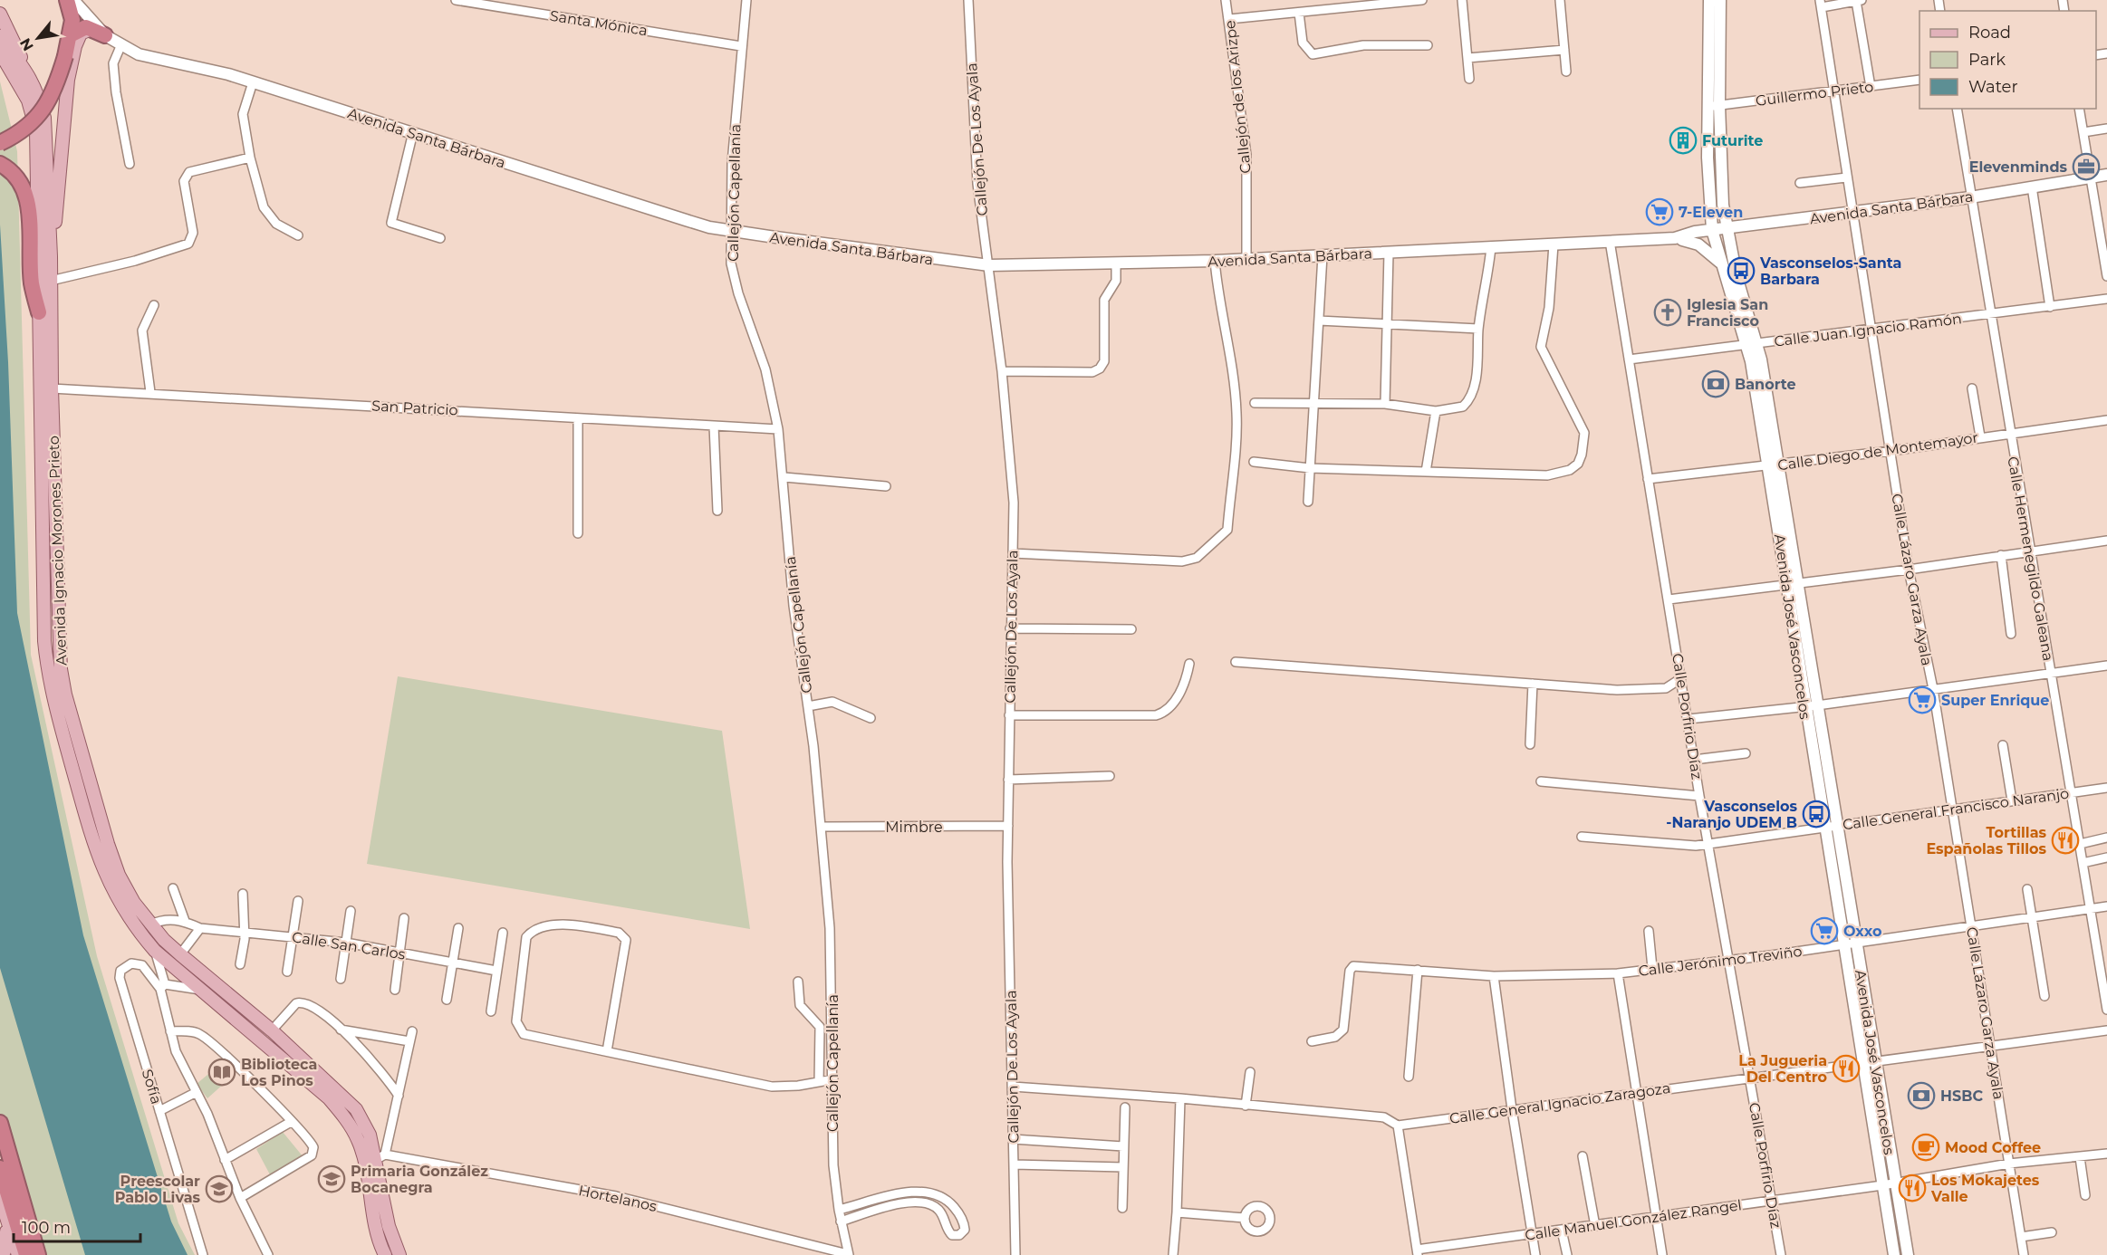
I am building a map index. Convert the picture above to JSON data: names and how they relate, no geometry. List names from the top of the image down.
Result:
{
  "streets": {
    "main road": ["Avenida Santa Bárbara", "Avenida Ignacio Morones Prieto", "Avenida José Vasconcelos"],
    "street": [
      "Santa Mónica",
      "Guillermo Prieto",
      "Callejón de los Arizpe",
      "Callejón De Los Ayala",
      "Callejón Capellanía",
      "Calle Juan Ignacio Ramón",
      "San Patricio",
      "Calle Diego de Montemayor",
      "Calle Hermenegildo Galeana",
      "Calle Lázaro Garza Ayala",
      "Calle Porfirio Díaz",
      "Calle General Francisco Naranjo",
      "Mimbre",
      "Calle San Carlos",
      "Calle Jerónimo Treviño",
      "Sofía",
      "Calle General Ignacio Zaragoza",
      "Hortelanos",
      "Calle Manuel González Rangel"
    ]
  },
  "crossings": [
    ["Santa Mónica", "Callejón Capellanía"],
    ["Guillermo Prieto", "Calle Lázaro Garza Ayala"],
    ["Guillermo Prieto", "Avenida José Vasconcelos"],
    ["Callejón de los Arizpe", "Avenida Santa Bárbara"],
    ["Avenida Santa Bárbara", "Callejón De Los Ayala"],
    ["Avenida Santa Bárbara", "Callejón Capellanía"],
    ["Avenida Santa Bárbara", "Calle Hermenegildo Galeana"],
    ["Avenida Santa Bárbara", "Calle Lázaro Garza Ayala"],
    ["Avenida Santa Bárbara", "Avenida José Vasconcelos"],
    ["Avenida Santa Bárbara", "Calle Porfirio Díaz"],
    ["Callejón De Los Ayala", "Mimbre"],
    ["Callejón De Los Ayala", "Calle General Ignacio Zaragoza"],
    ["Callejón Capellanía", "San Patricio"],
    ["Callejón Capellanía", "Mimbre"],
    ["Callejón Capellanía", "Hortelanos"],
    ["Calle Juan Ignacio Ramón", "Calle Hermenegildo Galeana"],
    ["Calle Juan Ignacio Ramón", "Calle Lázaro Garza Ayala"],
    ["Calle Juan Ignacio Ramón", "Avenida José Vasconcelos"],
    ["Calle Juan Ignacio Ramón", "Calle Porfirio Díaz"],
    ["San Patricio", "Avenida Ignacio Morones Prieto"],
    ["Calle Diego de Montemayor", "Calle Hermenegildo Galeana"],
    ["Calle Diego de Montemayor", "Calle Lázaro Garza Ayala"],
    ["Calle Diego de Montemayor", "Avenida José Vasconcelos"],
    ["Calle Diego de Montemayor", "Calle Porfirio Díaz"],
    ["Avenida Ignacio Morones Prieto", "Calle San Carlos"],
    ["Avenida Ignacio Morones Prieto", "Hortelanos"],
    ["Calle Hermenegildo Galeana", "Calle General Francisco Naranjo"],
    ["Calle Hermenegildo Galeana", "Calle Jerónimo Treviño"],
    ["Calle Lázaro Garza Ayala", "Calle General Francisco Naranjo"],
    ["Calle Lázaro Garza Ayala", "Calle Jerónimo Treviño"],
    ["Calle Lázaro Garza Ayala", "Calle General Ignacio Zaragoza"],
    ["Calle Lázaro Garza Ayala", "Calle Manuel González Rangel"],
    ["Avenida José Vasconcelos", "Calle General Francisco Naranjo"],
    ["Avenida José Vasconcelos", "Calle Jerónimo Treviño"],
    ["Avenida José Vasconcelos", "Calle General Ignacio Zaragoza"],
    ["Avenida José Vasconcelos", "Calle Manuel González Rangel"],
    ["Calle Porfirio Díaz", "Calle General Francisco Naranjo"],
    ["Calle Porfirio Díaz", "Calle Jerónimo Treviño"],
    ["Calle Porfirio Díaz", "Calle General Ignacio Zaragoza"],
    ["Calle Porfirio Díaz", "Calle Manuel González Rangel"]
  ],
  "places": {
    "building": ["Futurite"],
    "office": ["Elevenminds"],
    "supermarket": ["7-Eleven", "Super Enrique", "Oxxo"],
    "bus stop": ["Vasconselos-Santa Barbara", "Vasconselos -Naranjo UDEM B"],
    "church": ["Iglesia San Francisco"],
    "bank": ["Banorte", "HSBC"],
    "restaurant": ["Tortillas Españolas Tillos", "La Jugueria Del Centro", "Los Mokajetes Valle"],
    "library": ["Biblioteca Los Pinos"],
    "cafe": ["Mood Coffee"],
    "school or university": ["Primaria González Bocanegra", "Preescolar Pablo Livas"]
  },
  "legend": ["Road", "Park", "Water"],
  "scale_bar": "100 m",
  "north": "bottom left"
}
